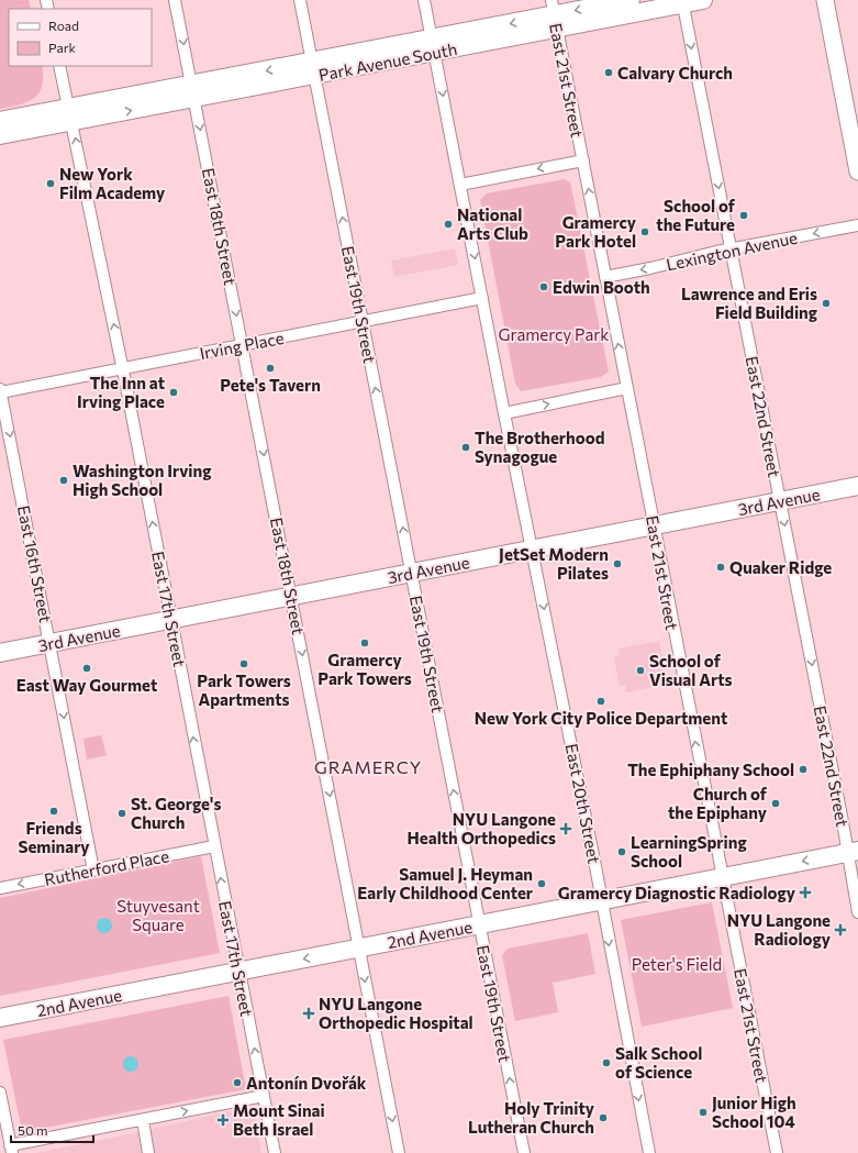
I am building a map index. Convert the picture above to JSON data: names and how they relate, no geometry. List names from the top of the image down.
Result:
{
  "streets": {
    "main road": ["Park Avenue South", "3rd Avenue", "2nd Avenue"],
    "street": [
      "East 21st Street",
      "East 18th Street",
      "Lexington Avenue",
      "East 19th Street",
      "Irving Place",
      "East 22nd Street",
      "East 16th Street",
      "East 17th Street",
      "East 20th Street",
      "Rutherford Place"
    ]
  },
  "crossings": [
    ["Park Avenue South", "East 21st Street"],
    ["Park Avenue South", "East 18th Street"],
    ["Park Avenue South", "East 19th Street"],
    ["Park Avenue South", "East 22nd Street"],
    ["Park Avenue South", "East 17th Street"],
    ["East 21st Street", "Lexington Avenue"],
    ["East 21st Street", "3rd Avenue"],
    ["East 21st Street", "2nd Avenue"],
    ["East 18th Street", "Irving Place"],
    ["East 18th Street", "3rd Avenue"],
    ["East 18th Street", "2nd Avenue"],
    ["Lexington Avenue", "East 22nd Street"],
    ["East 19th Street", "Irving Place"],
    ["East 19th Street", "3rd Avenue"],
    ["East 19th Street", "2nd Avenue"],
    ["Irving Place", "East 16th Street"],
    ["Irving Place", "East 17th Street"],
    ["Irving Place", "East 20th Street"],
    ["East 22nd Street", "3rd Avenue"],
    ["East 22nd Street", "2nd Avenue"],
    ["3rd Avenue", "East 16th Street"],
    ["3rd Avenue", "East 17th Street"],
    ["3rd Avenue", "East 20th Street"],
    ["East 16th Street", "Rutherford Place"],
    ["East 17th Street", "Rutherford Place"],
    ["East 17th Street", "2nd Avenue"],
    ["East 20th Street", "2nd Avenue"]
  ],
  "one_way": [
    "East 21st Street",
    "East 18th Street",
    "Lexington Avenue",
    "East 19th Street",
    "East 22nd Street",
    "East 16th Street",
    "East 17th Street",
    "East 20th Street",
    "Rutherford Place"
  ],
  "districts": ["GRAMERCY"],
  "parks": ["Gramercy Park", "Stuyvesant Square", "Peter's Field"],
  "places": {
    "other": [
      "Calvary Church",
      "New York Film Academy",
      "School of the Future",
      "National Arts Club",
      "Gramercy Park Hotel",
      "Edwin Booth",
      "Lawrence and Eris Field Building",
      "Pete's Tavern",
      "The Inn at Irving Place",
      "The Brotherhood Synagogue",
      "Washington Irving High School",
      "JetSet Modern Pilates",
      "Quaker Ridge",
      "Gramercy Park Towers",
      "Park Towers Apartments",
      "East Way Gourmet",
      "School of Visual Arts",
      "New York City Police Department",
      "The Ephiphany School",
      "Church of the Epiphany",
      "Friends Seminary",
      "St. George's Church",
      "LearningSpring School",
      "Samuel J. Heyman Early Childhood Center",
      "Salk School of Science",
      "Antonín Dvořák",
      "Junior High School 104",
      "Holy Trinity Lutheran Church"
    ],
    "health": [
      "NYU Langone Health Orthopedics",
      "Gramercy Diagnostic Radiology",
      "NYU Langone Radiology",
      "NYU Langone Orthopedic Hospital",
      "Mount Sinai Beth Israel"
    ]
  },
  "legend": ["Road", "Park"],
  "scale_bar": "50 m"
}
